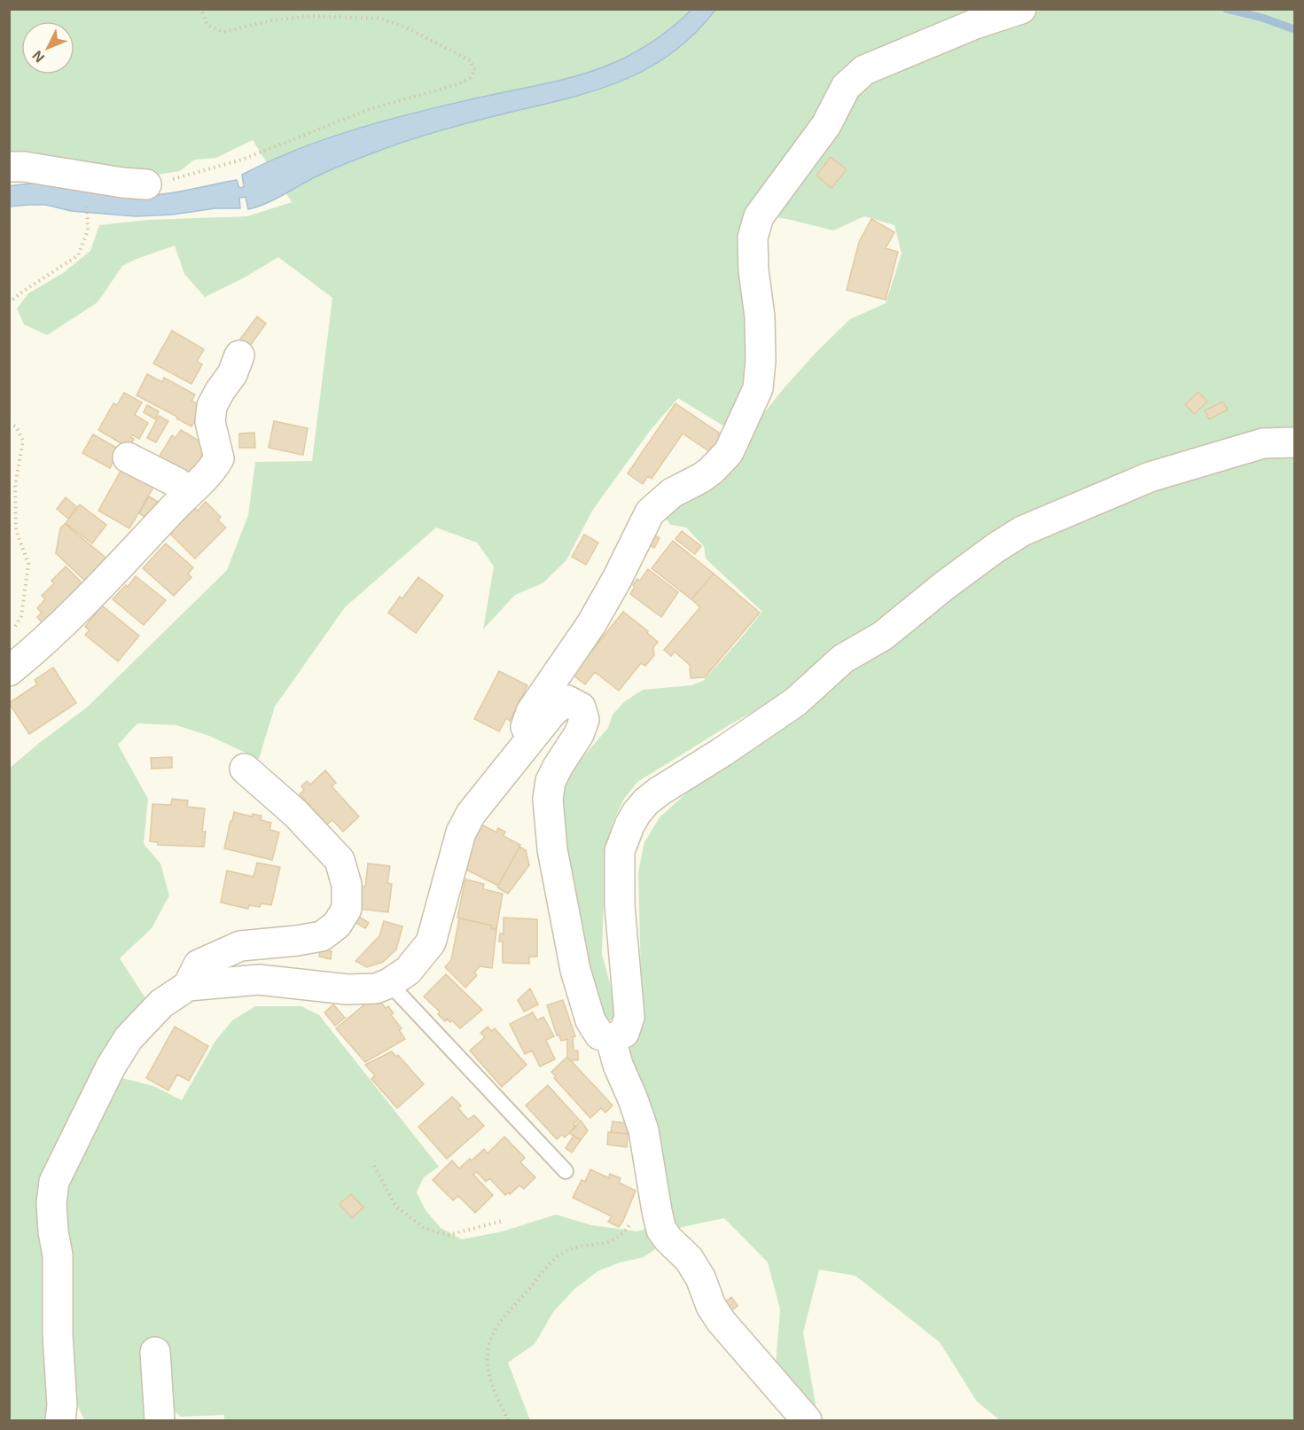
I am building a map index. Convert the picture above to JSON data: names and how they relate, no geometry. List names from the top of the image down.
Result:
{
  "north": "bottom left"
}
